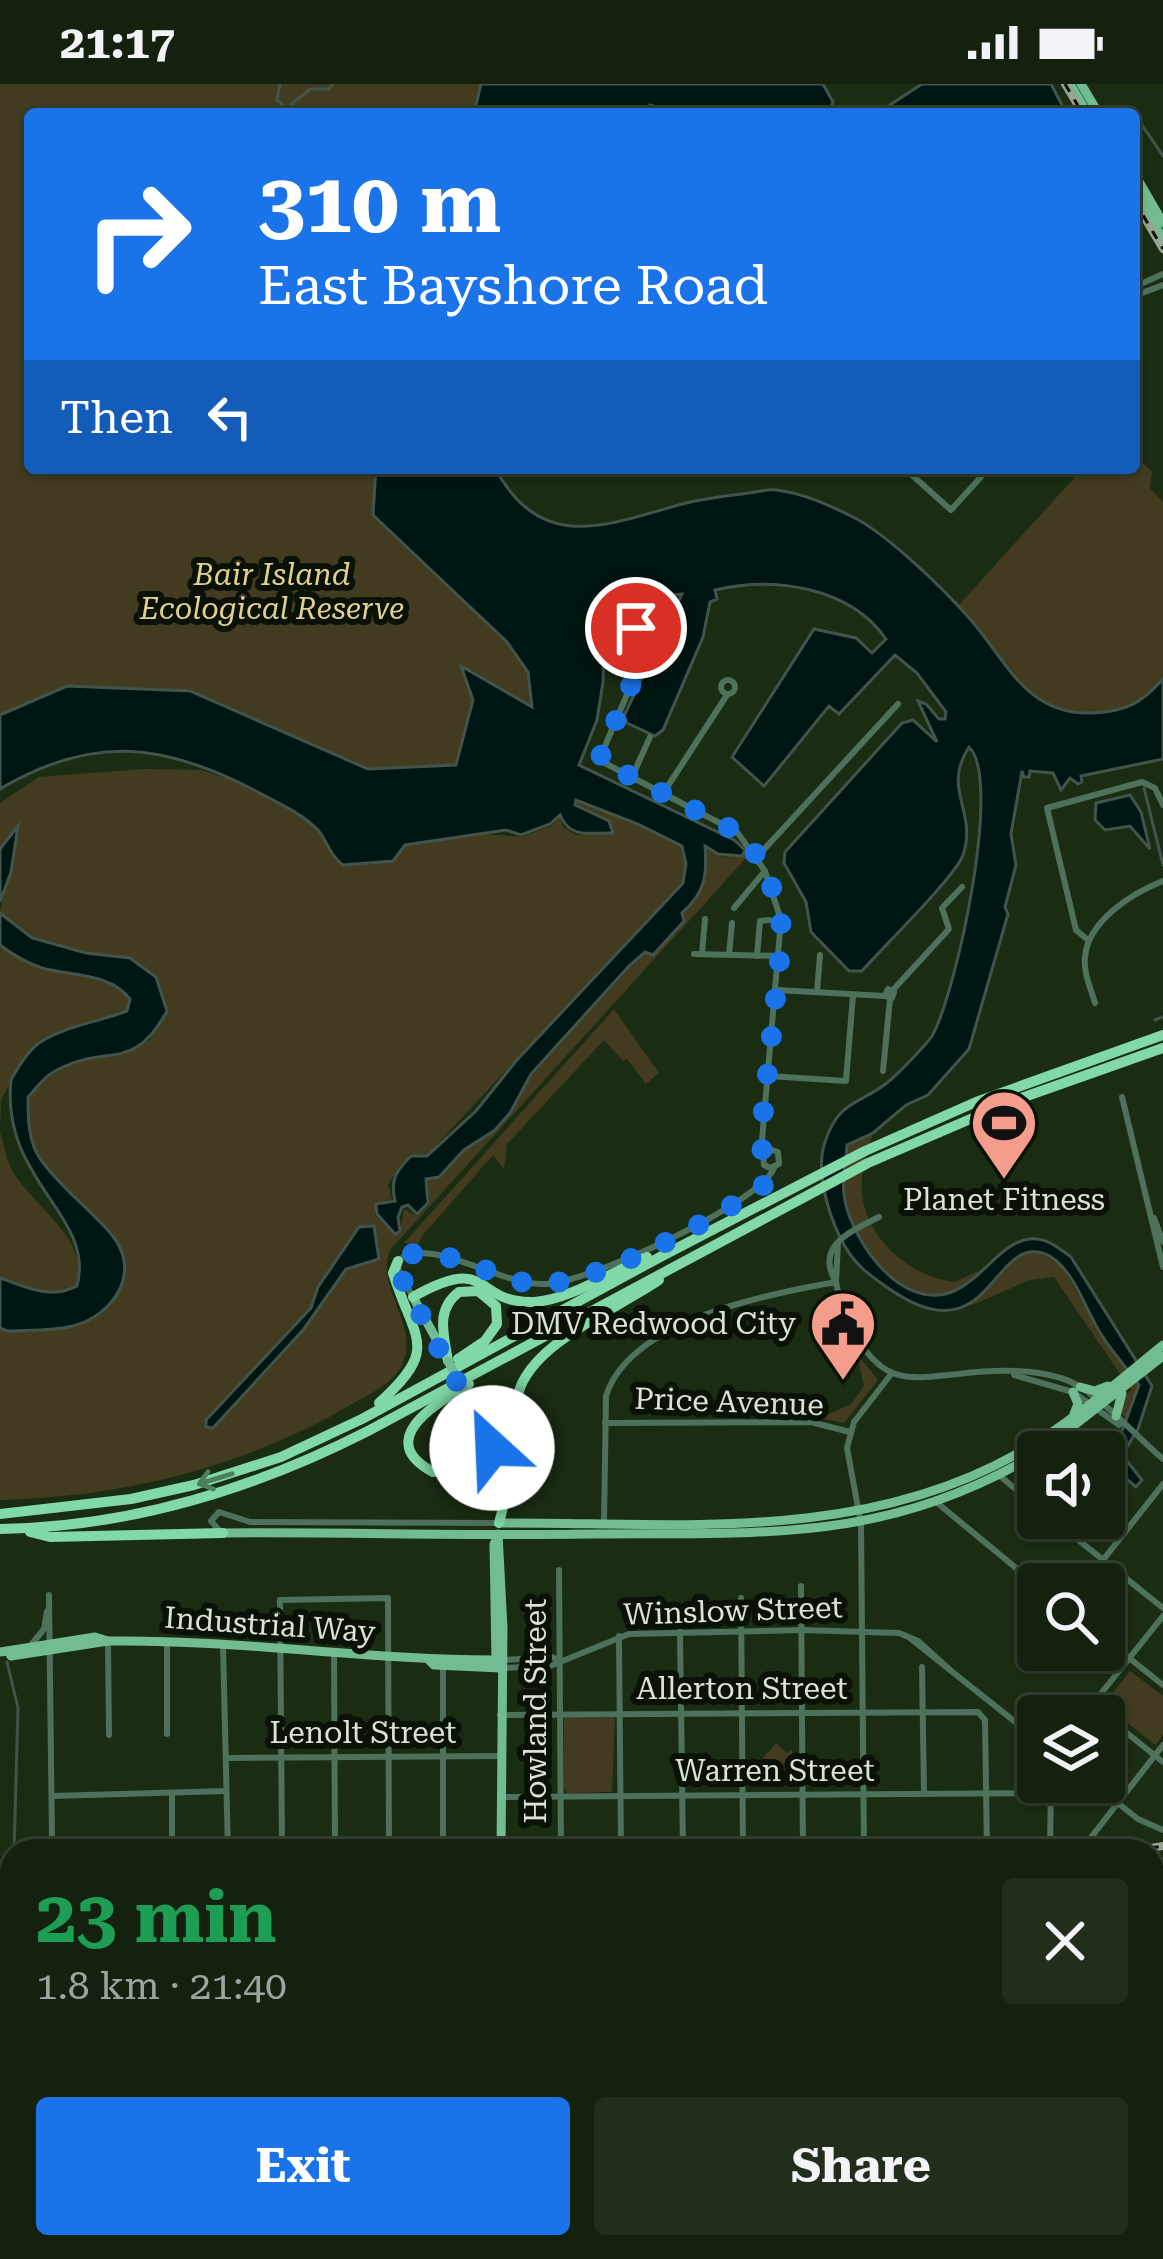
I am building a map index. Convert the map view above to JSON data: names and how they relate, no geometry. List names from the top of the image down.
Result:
{
  "streets": {
    "main road": ["Industrial Way"],
    "street": [
      "Price Avenue",
      "Winslow Street",
      "Allerton Street",
      "Howland Street",
      "Lenolt Street",
      "Warren Street"
    ]
  },
  "crossings": [
    ["Winslow Street", "Industrial Way"],
    ["Winslow Street", "Howland Street"],
    ["Allerton Street", "Howland Street"],
    ["Allerton Street", "Warren Street"],
    ["Howland Street", "Warren Street"]
  ],
  "parks": ["Bair Island Ecological Reserve"],
  "places": {
    "sports": ["Planet Fitness"],
    "public building": ["DMV Redwood City"]
  },
  "page": {
    "status": "21:17",
    "turn": ["310 m", "East Bayshore Road"],
    "then": "Then",
    "heading": ["23 min", "1.8 km · 21:40"],
    "buttons": ["Exit", "Share"]
  }
}
